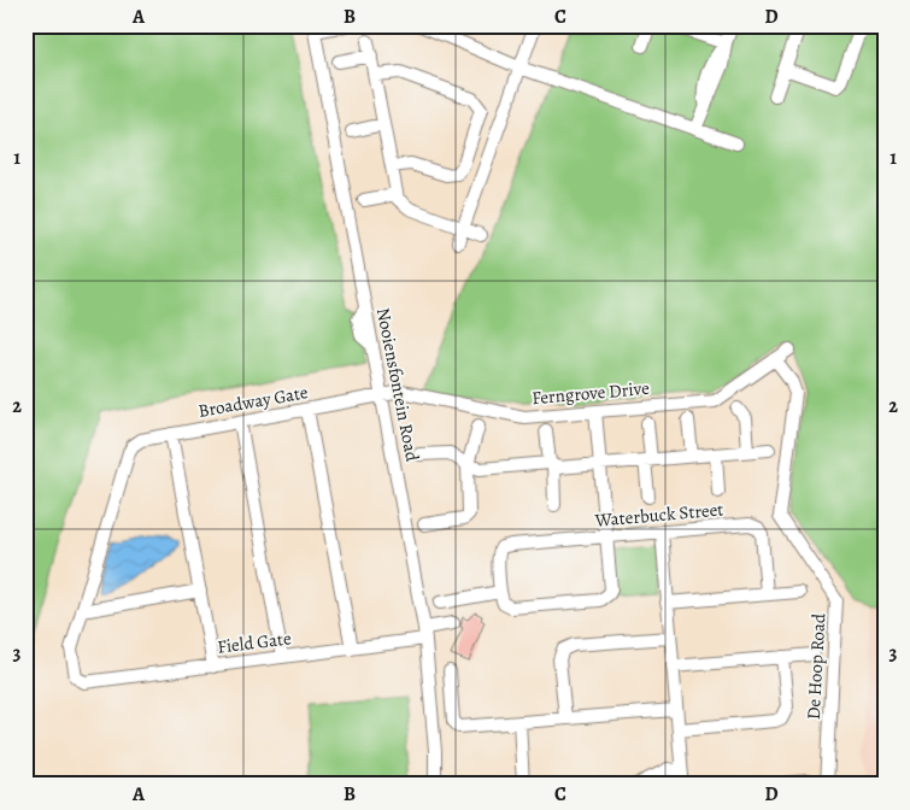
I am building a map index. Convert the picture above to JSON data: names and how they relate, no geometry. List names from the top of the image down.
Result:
{
  "streets": {
    "street": [
      "Nooiensfontein Road",
      "Ferngrove Drive",
      "Broadway Gate",
      "Waterbuck Street",
      "Field Gate",
      "De Hoop Road"
    ]
  },
  "crossings": [
    ["Nooiensfontein Road", "Ferngrove Drive"],
    ["Nooiensfontein Road", "Broadway Gate"],
    ["Nooiensfontein Road", "Field Gate"],
    ["Ferngrove Drive", "Broadway Gate"],
    ["Ferngrove Drive", "De Hoop Road"],
    ["Broadway Gate", "Field Gate"]
  ],
  "grid": {
    "columns": [
      "A",
      "B",
      "C",
      "D"
    ],
    "rows": ["1", "2", "3"]
  }
}
